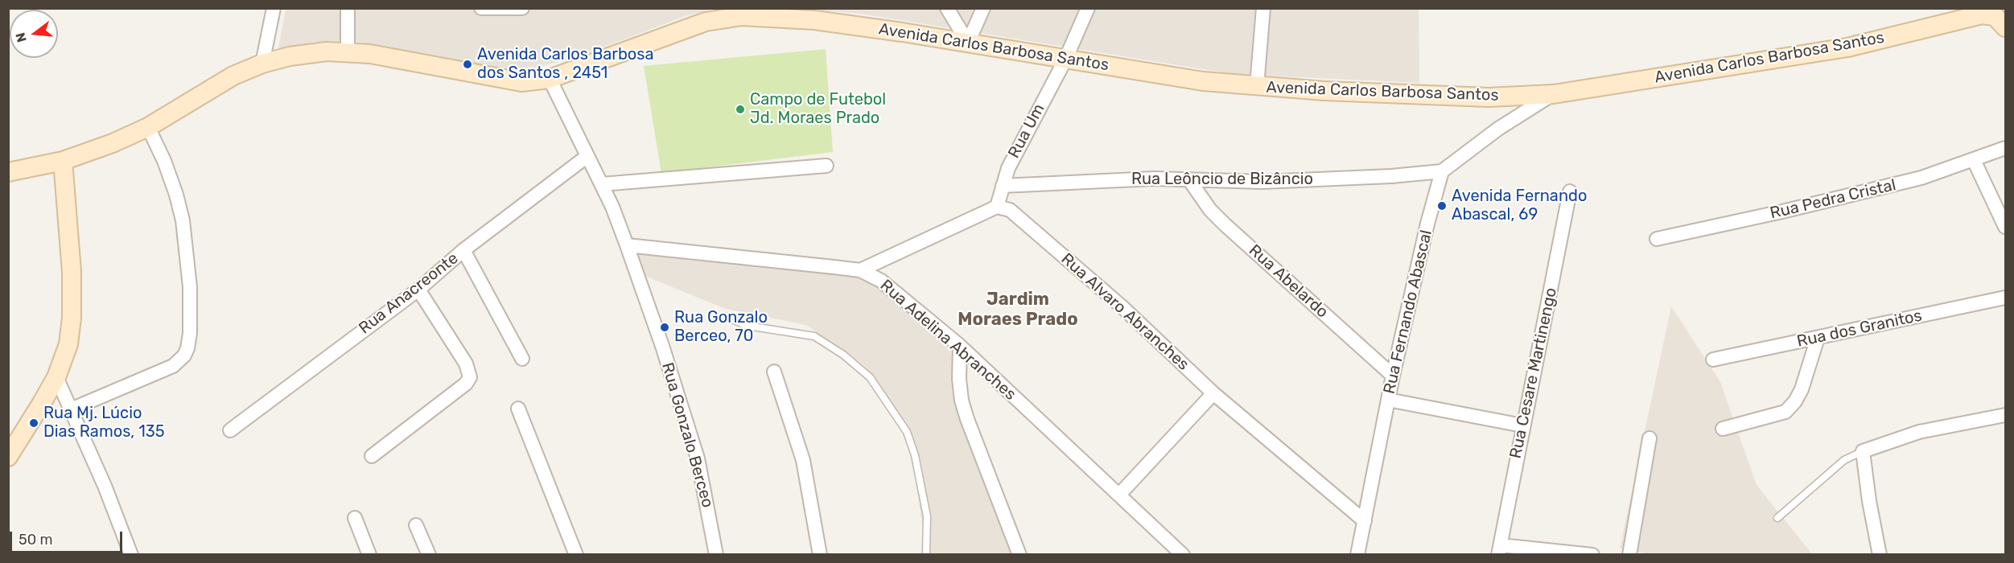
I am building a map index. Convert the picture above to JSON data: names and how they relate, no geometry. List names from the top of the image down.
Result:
{
  "streets": {
    "main road": ["Avenida Carlos Barbosa Santos"],
    "street": [
      "Rua Um",
      "Rua Leôncio de Bizâncio",
      "Rua Pedra Cristal",
      "Rua Abelardo",
      "Rua Anacreonte",
      "Rua Alvaro Abranches",
      "Rua Fernando Abascal",
      "Rua dos Granitos",
      "Rua Adelina Abranches",
      "Rua Cesare Martinengo",
      "Rua Gonzalo Berceo"
    ]
  },
  "crossings": [
    ["Avenida Carlos Barbosa Santos", "Rua Um"],
    ["Avenida Carlos Barbosa Santos", "Rua Gonzalo Berceo"],
    ["Rua Um", "Rua Leôncio de Bizâncio"],
    ["Rua Um", "Rua Alvaro Abranches"],
    ["Rua Leôncio de Bizâncio", "Rua Abelardo"],
    ["Rua Leôncio de Bizâncio", "Rua Fernando Abascal"],
    ["Rua Abelardo", "Rua Fernando Abascal"],
    ["Rua Anacreonte", "Rua Gonzalo Berceo"],
    ["Rua Alvaro Abranches", "Rua Fernando Abascal"],
    ["Rua Adelina Abranches", "Rua Gonzalo Berceo"]
  ],
  "districts": ["Jardim Moraes Prado"],
  "places": [
    "Avenida Carlos Barbosa dos Santos , 2451",
    "Campo de Futebol Jd. Moraes Prado",
    "Avenida Fernando Abascal, 69",
    "Rua Gonzalo Berceo, 70",
    "Rua Mj. Lúcio Dias Ramos, 135"
  ],
  "scale_bar": "50 m",
  "north": "left"
}
